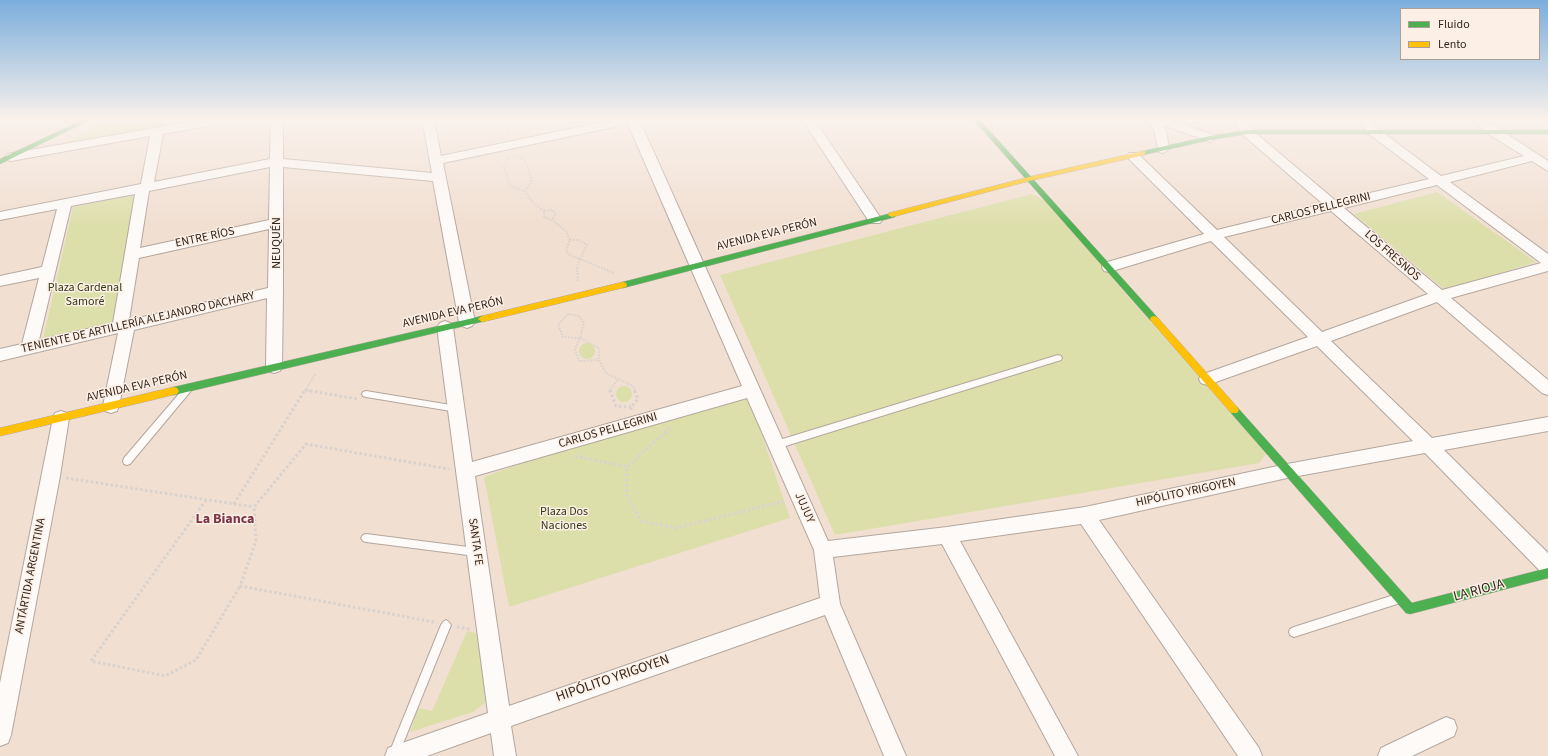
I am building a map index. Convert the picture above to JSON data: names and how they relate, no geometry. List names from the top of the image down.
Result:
{
  "streets": {
    "street": [
      "CARLOS PELLEGRINI",
      "AVENIDA EVA PERÓN",
      "ENTRE RÍOS",
      "NEUQUÉN",
      "LOS FRESNOS",
      "TENIENTE DE ARTILLERÍA ALEJANDRO DACHARY",
      "HIPÓLITO YRIGOYEN",
      "JUJUY",
      "SANTA FE",
      "ANTÁRTIDA ARGENTINA",
      "LA RIOJA"
    ]
  },
  "crossings": [
    ["CARLOS PELLEGRINI", "LOS FRESNOS"],
    ["CARLOS PELLEGRINI", "JUJUY"],
    ["CARLOS PELLEGRINI", "SANTA FE"],
    ["AVENIDA EVA PERÓN", "NEUQUÉN"],
    ["AVENIDA EVA PERÓN", "JUJUY"],
    ["AVENIDA EVA PERÓN", "SANTA FE"],
    ["AVENIDA EVA PERÓN", "ANTÁRTIDA ARGENTINA"],
    ["ENTRE RÍOS", "NEUQUÉN"],
    ["NEUQUÉN", "TENIENTE DE ARTILLERÍA ALEJANDRO DACHARY"],
    ["HIPÓLITO YRIGOYEN", "JUJUY"],
    ["HIPÓLITO YRIGOYEN", "SANTA FE"]
  ],
  "districts": ["La Bianca"],
  "parks": ["Plaza Cardenal Samoré", "Plaza Dos Naciones"],
  "legend": ["Fluido", "Lento"]
}
